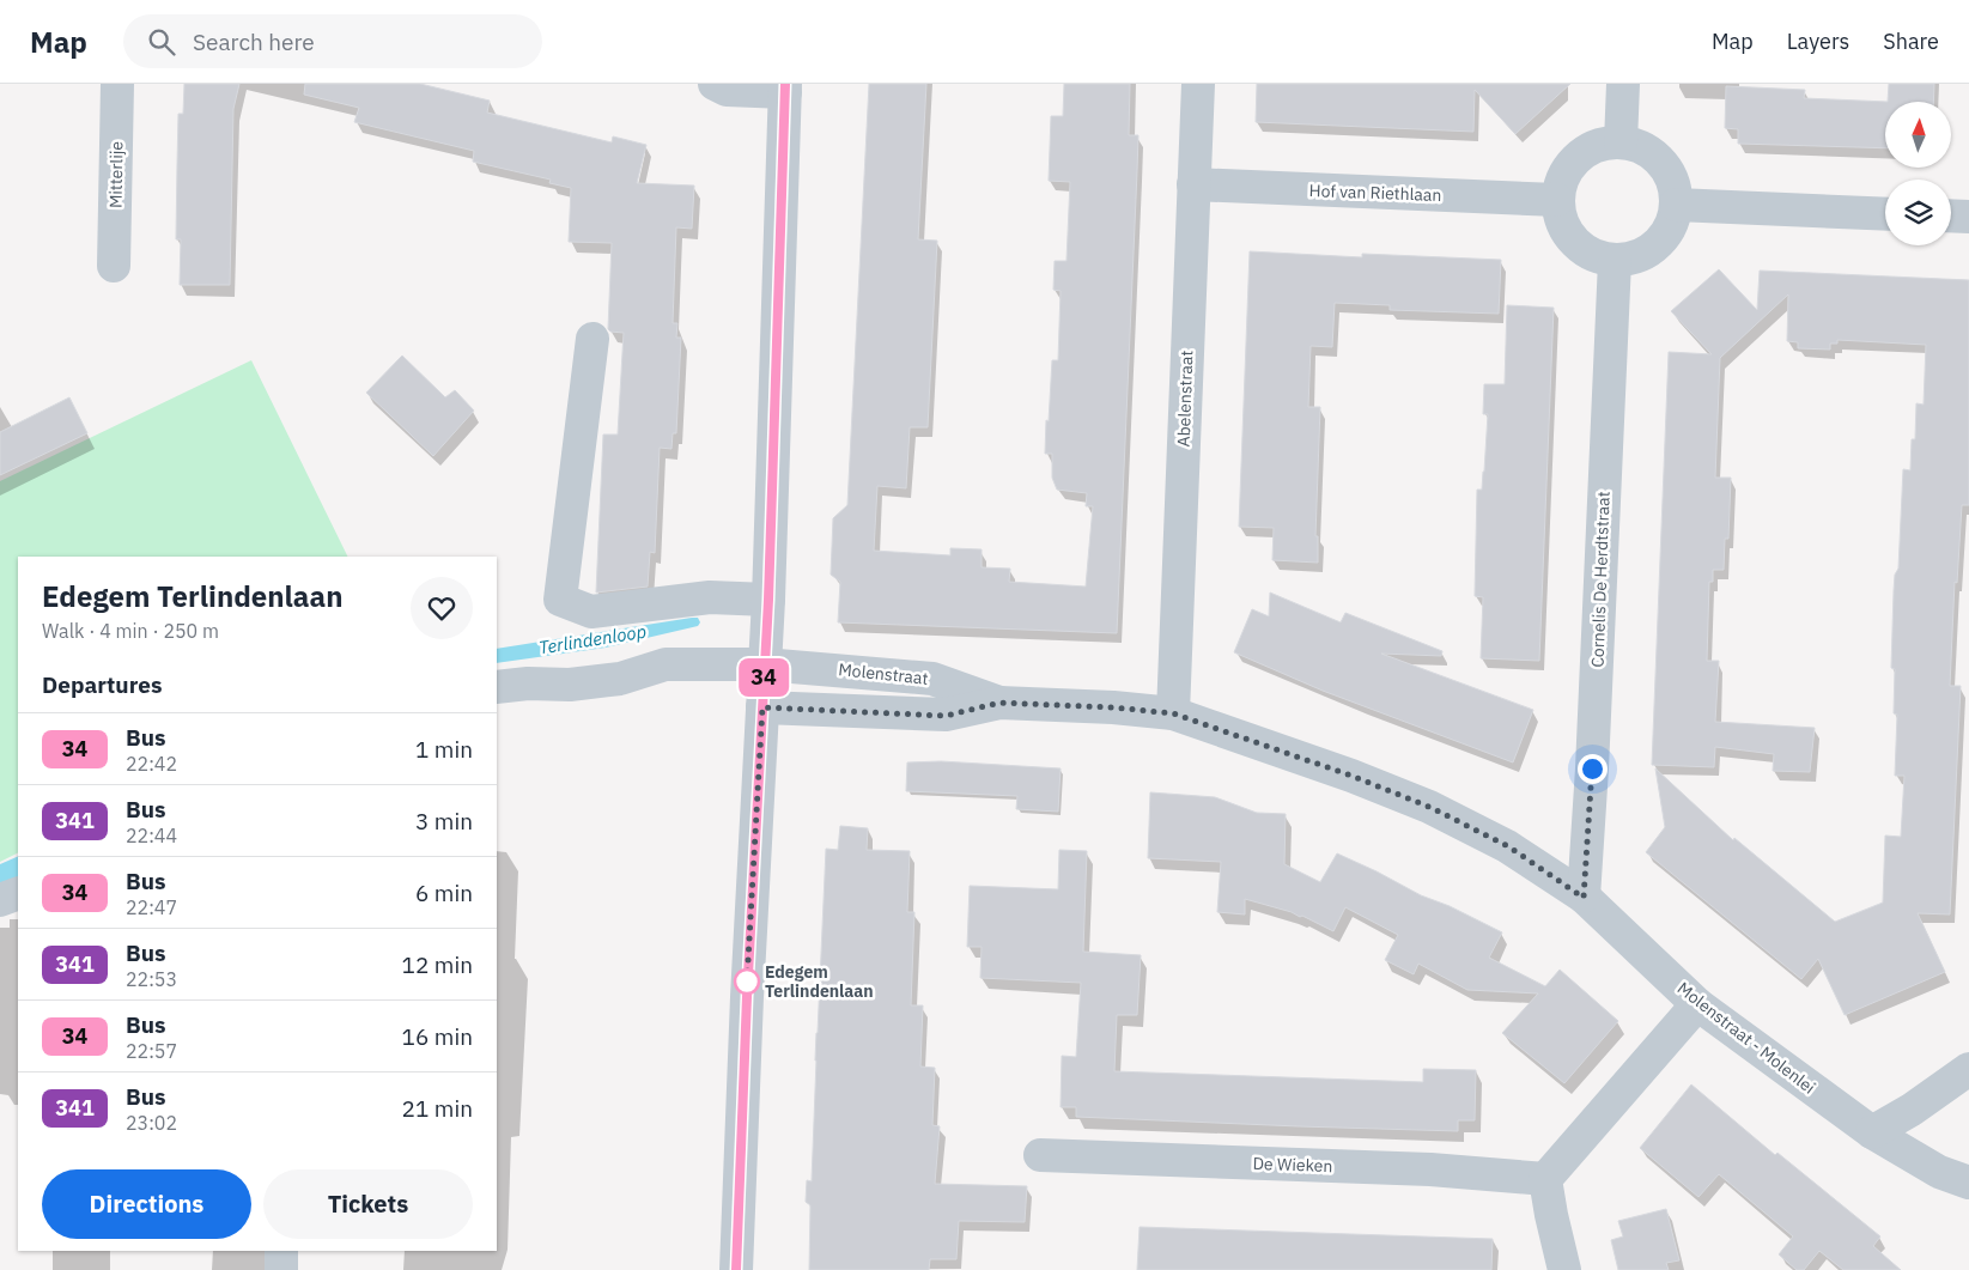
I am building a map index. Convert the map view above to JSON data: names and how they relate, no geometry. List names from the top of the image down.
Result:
{
  "streets": {
    "street": [
      "Mitterlije",
      "Hof van Riethlaan",
      "Abelenstraat",
      "Cornelis De Herdtstraat",
      "Molenstraat",
      "Molenstraat - Molenlei",
      "De Wieken"
    ]
  },
  "crossings": [
    ["Hof van Riethlaan", "Abelenstraat"],
    ["Hof van Riethlaan", "Cornelis De Herdtstraat"],
    ["Abelenstraat", "Molenstraat - Molenlei"],
    ["Cornelis De Herdtstraat", "Molenstraat - Molenlei"],
    ["Molenstraat", "Molenstraat - Molenlei"]
  ],
  "water": ["Terlindenloop"],
  "places": ["Edegem Terlindenlaan"],
  "lines": ["bus line 34"],
  "north": "top",
  "page": {
    "header": "Map",
    "search": "Search here",
    "nav": ["Map", "Layers", "Share"],
    "on_map": "34",
    "heading": [
      ["Edegem Terlindenlaan", "Walk · 4 min · 250 m"],
      "Departures"
    ],
    "list": [
      {
        "mark": "34",
        "name": "Bus",
        "note": "22:42",
        "value": "1 min"
      },
      {
        "mark": "341",
        "name": "Bus",
        "note": "22:44",
        "value": "3 min"
      },
      {
        "mark": "34",
        "name": "Bus",
        "note": "22:47",
        "value": "6 min"
      },
      {
        "mark": "341",
        "name": "Bus",
        "note": "22:53",
        "value": "12 min"
      },
      {
        "mark": "34",
        "name": "Bus",
        "note": "22:57",
        "value": "16 min"
      },
      {
        "mark": "341",
        "name": "Bus",
        "note": "23:02",
        "value": "21 min"
      }
    ],
    "buttons": ["Directions", "Tickets"]
  }
}
